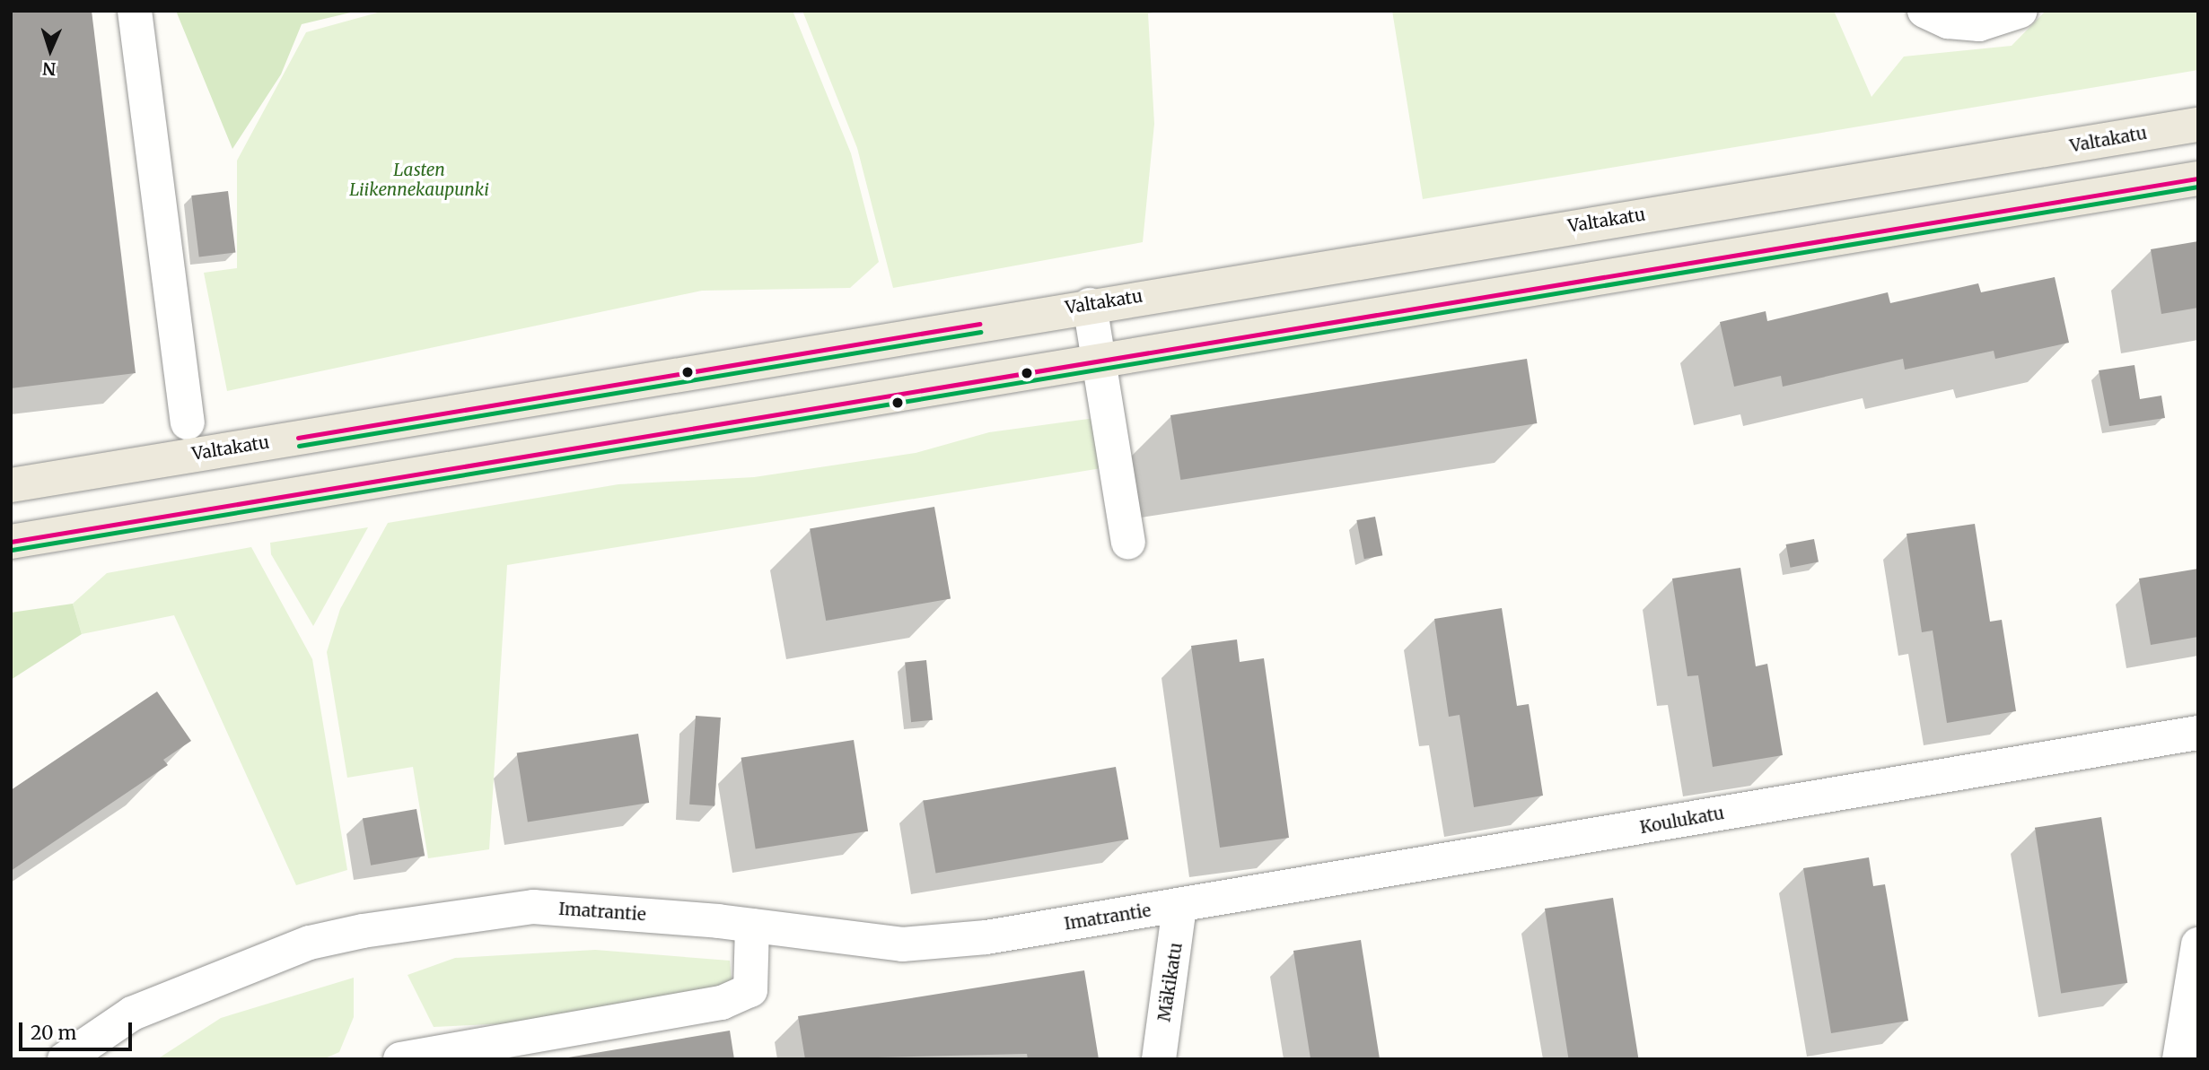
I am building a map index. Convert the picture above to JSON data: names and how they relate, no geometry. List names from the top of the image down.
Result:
{
  "streets": {
    "main road": ["Valtakatu"],
    "street": ["Koulukatu", "Imatrantie", "Mäkikatu"]
  },
  "crossings": [
    ["Koulukatu", "Imatrantie"],
    ["Koulukatu", "Mäkikatu"],
    ["Imatrantie", "Mäkikatu"]
  ],
  "parks": ["Lasten Liikennekaupunki"],
  "scale_bar": "20 m",
  "north": "bottom"
}
